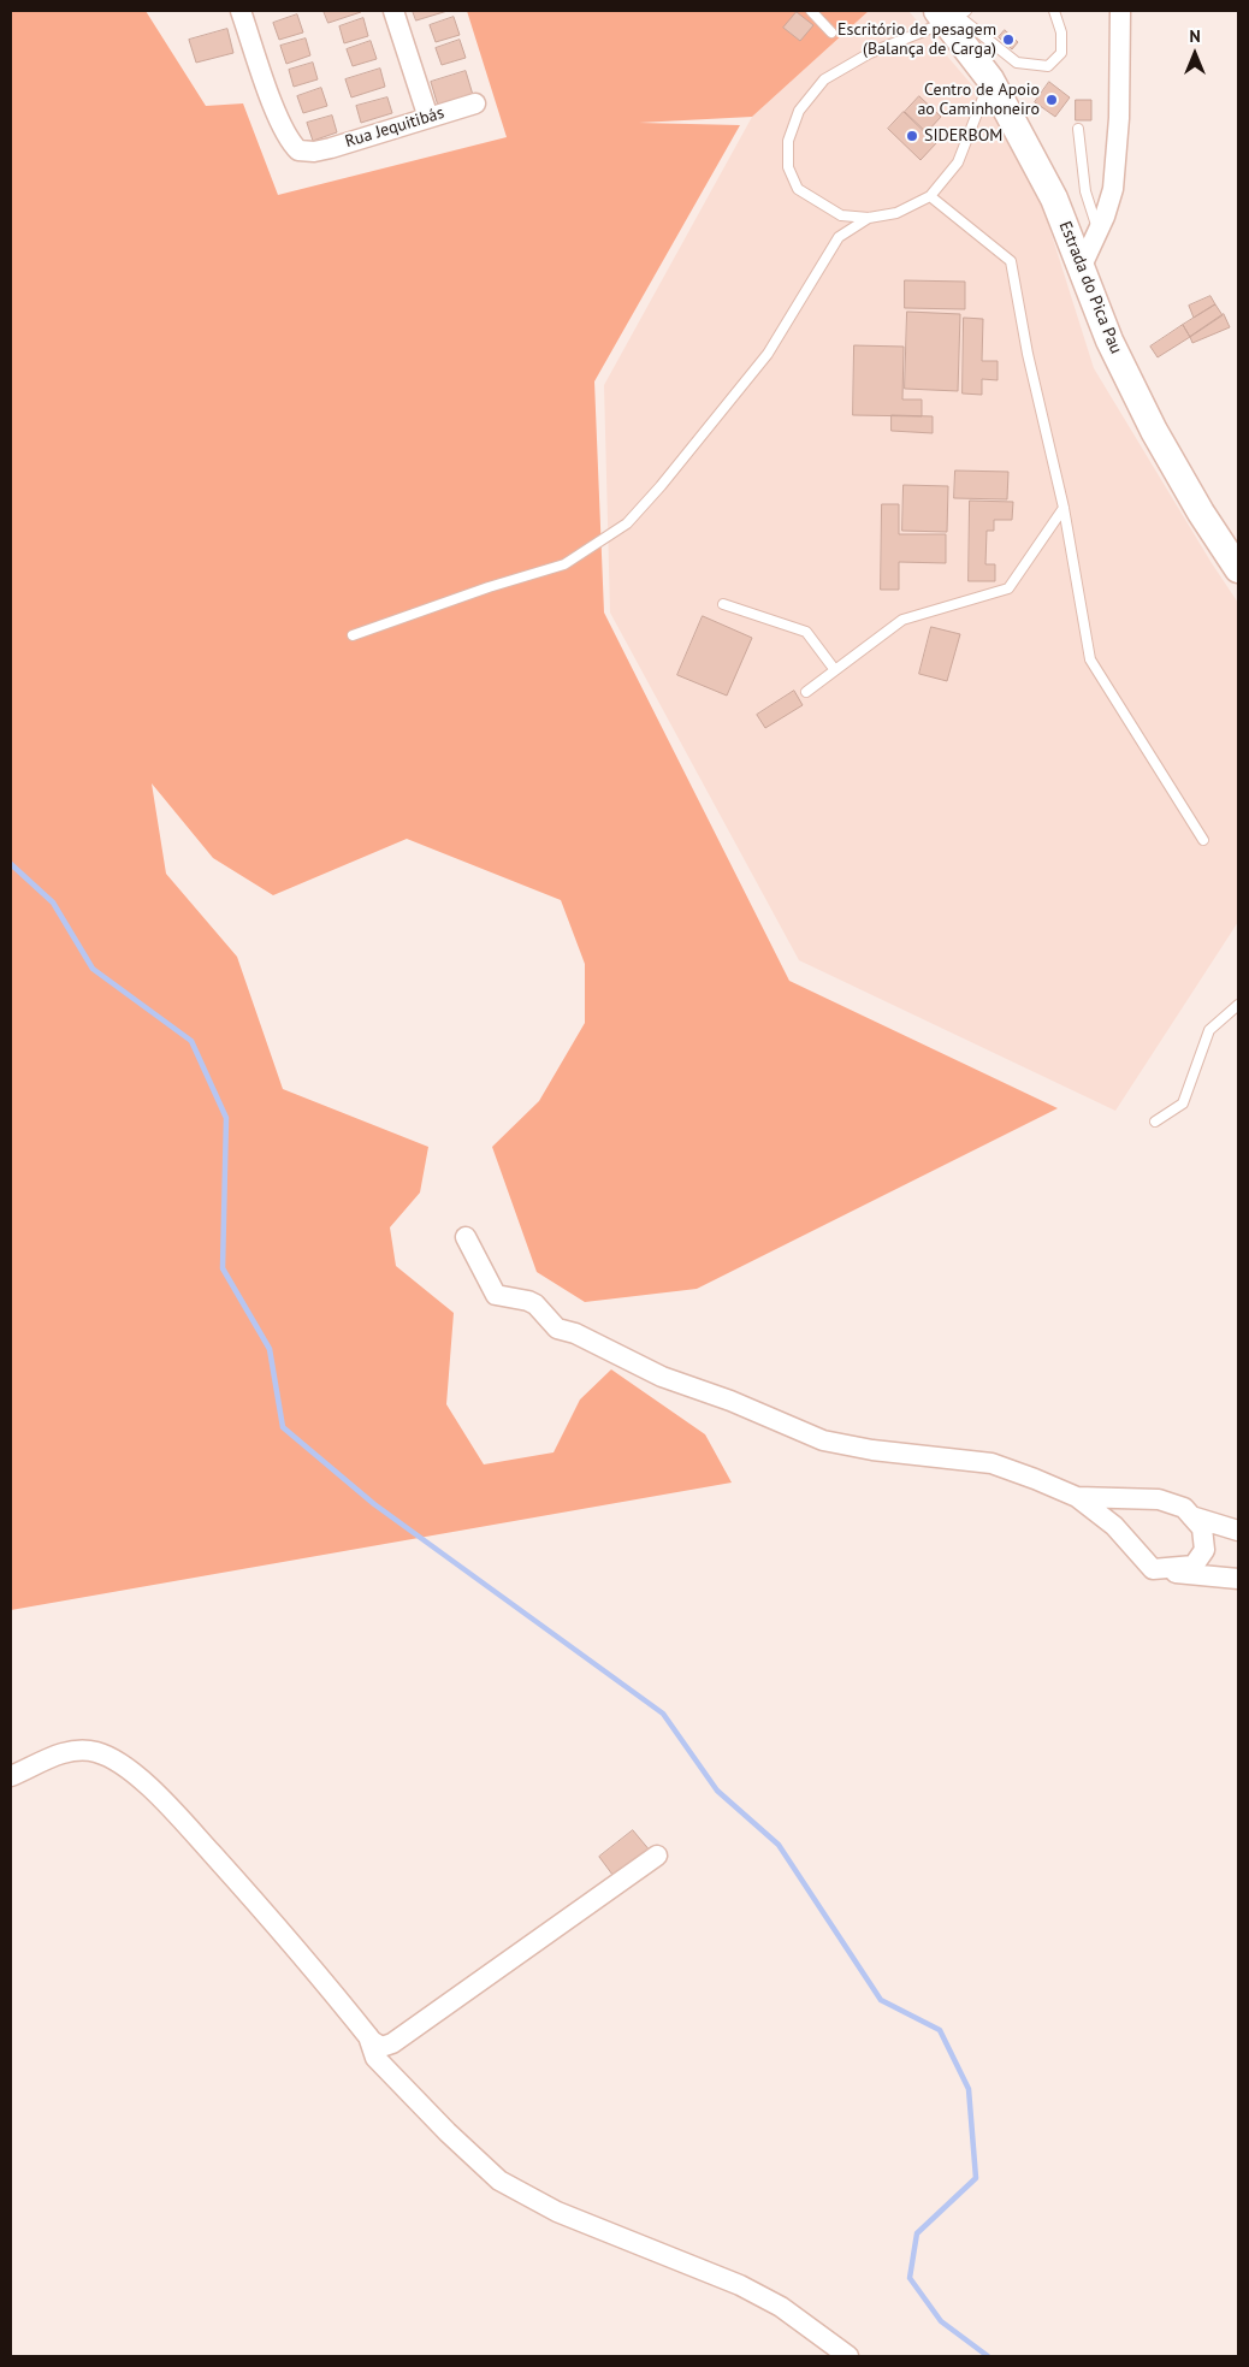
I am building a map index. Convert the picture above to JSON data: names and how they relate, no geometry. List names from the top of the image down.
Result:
{
  "streets": {
    "main road": ["Estrada do Pica Pau"],
    "street": ["Rua Jequitibás"]
  },
  "places": ["Escritório de pesagem (Balança de Carga)", "Centro de Apoio ao Caminhoneiro", "SIDERBOM"],
  "north": "top"
}
